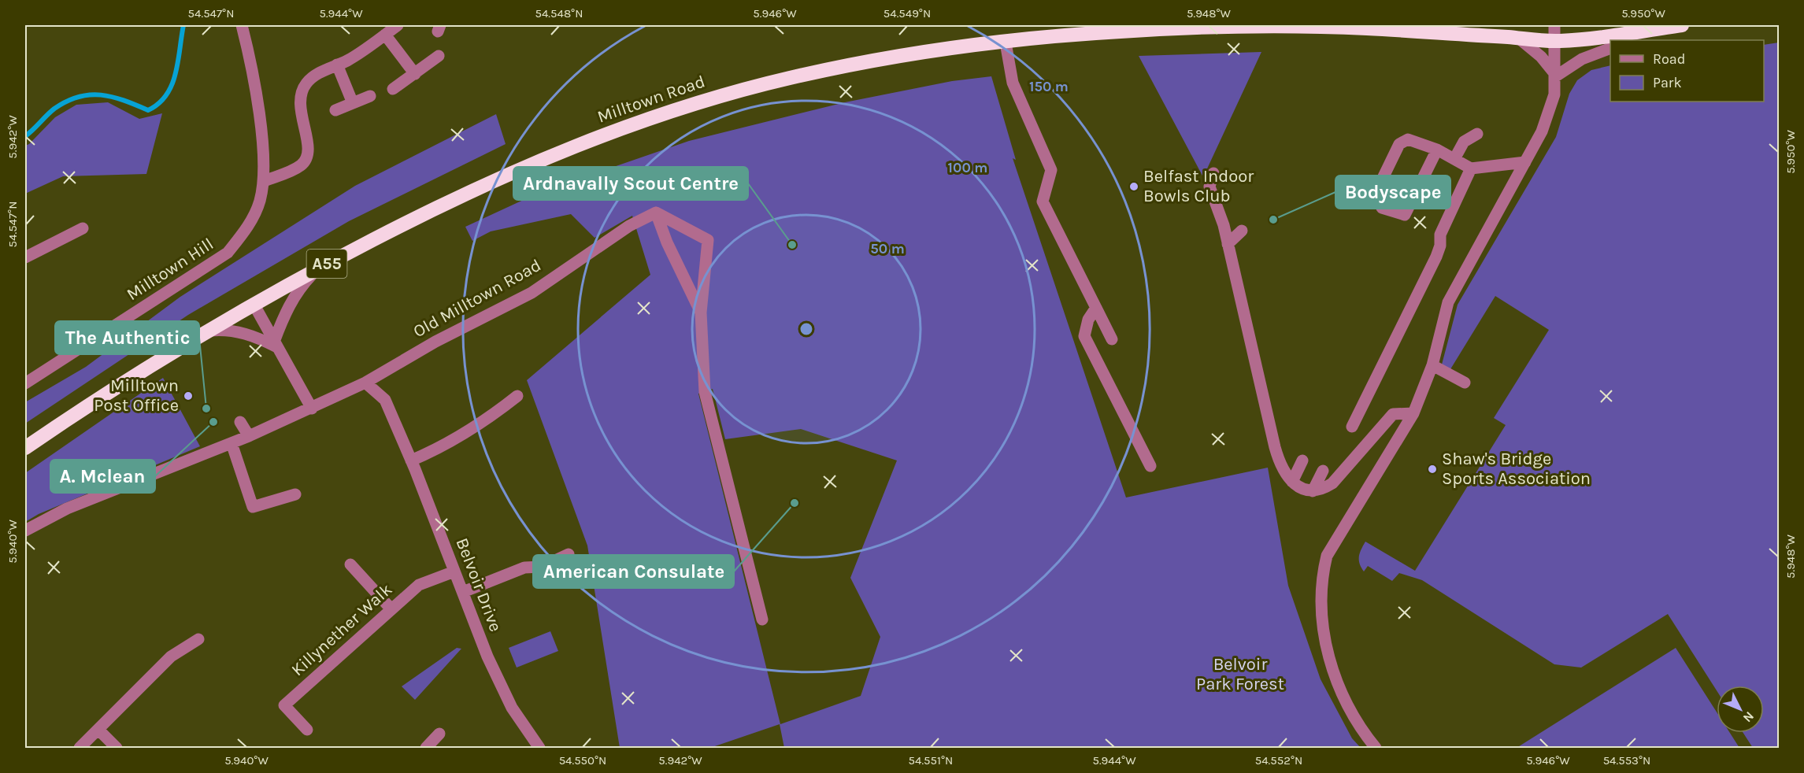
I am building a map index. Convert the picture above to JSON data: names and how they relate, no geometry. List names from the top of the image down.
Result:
{
  "streets": {
    "highway": ["Milltown Road", "A55"],
    "street": [
      "Milltown Hill",
      "Old Milltown Road",
      "Belvoir Drive",
      "Killynether Walk"
    ]
  },
  "crossings": [
    ["Old Milltown Road", "Belvoir Drive"],
    ["Belvoir Drive", "Killynether Walk"]
  ],
  "parks": ["Belvoir Park Forest"],
  "places": [
    "Belfast Indoor Bowls Club",
    "Bodyscape",
    "Ardnavally Scout Centre",
    "Milltown Post Office",
    "The Authentic",
    "A. Mclean",
    "Shaw's Bridge Sports Association",
    "American Consulate"
  ],
  "legend": ["Road", "Park"],
  "north": "bottom right",
  "coordinates": [
    "54.547°N",
    "5.944°W",
    "54.548°N",
    "5.946°W",
    "54.549°N",
    "5.948°W",
    "5.950°W",
    "5.942°W",
    "5.940°W",
    "54.550°N",
    "54.551°N",
    "54.552°N",
    "54.553°N"
  ],
  "rings": ["150 m", "100 m", "50 m"]
}
